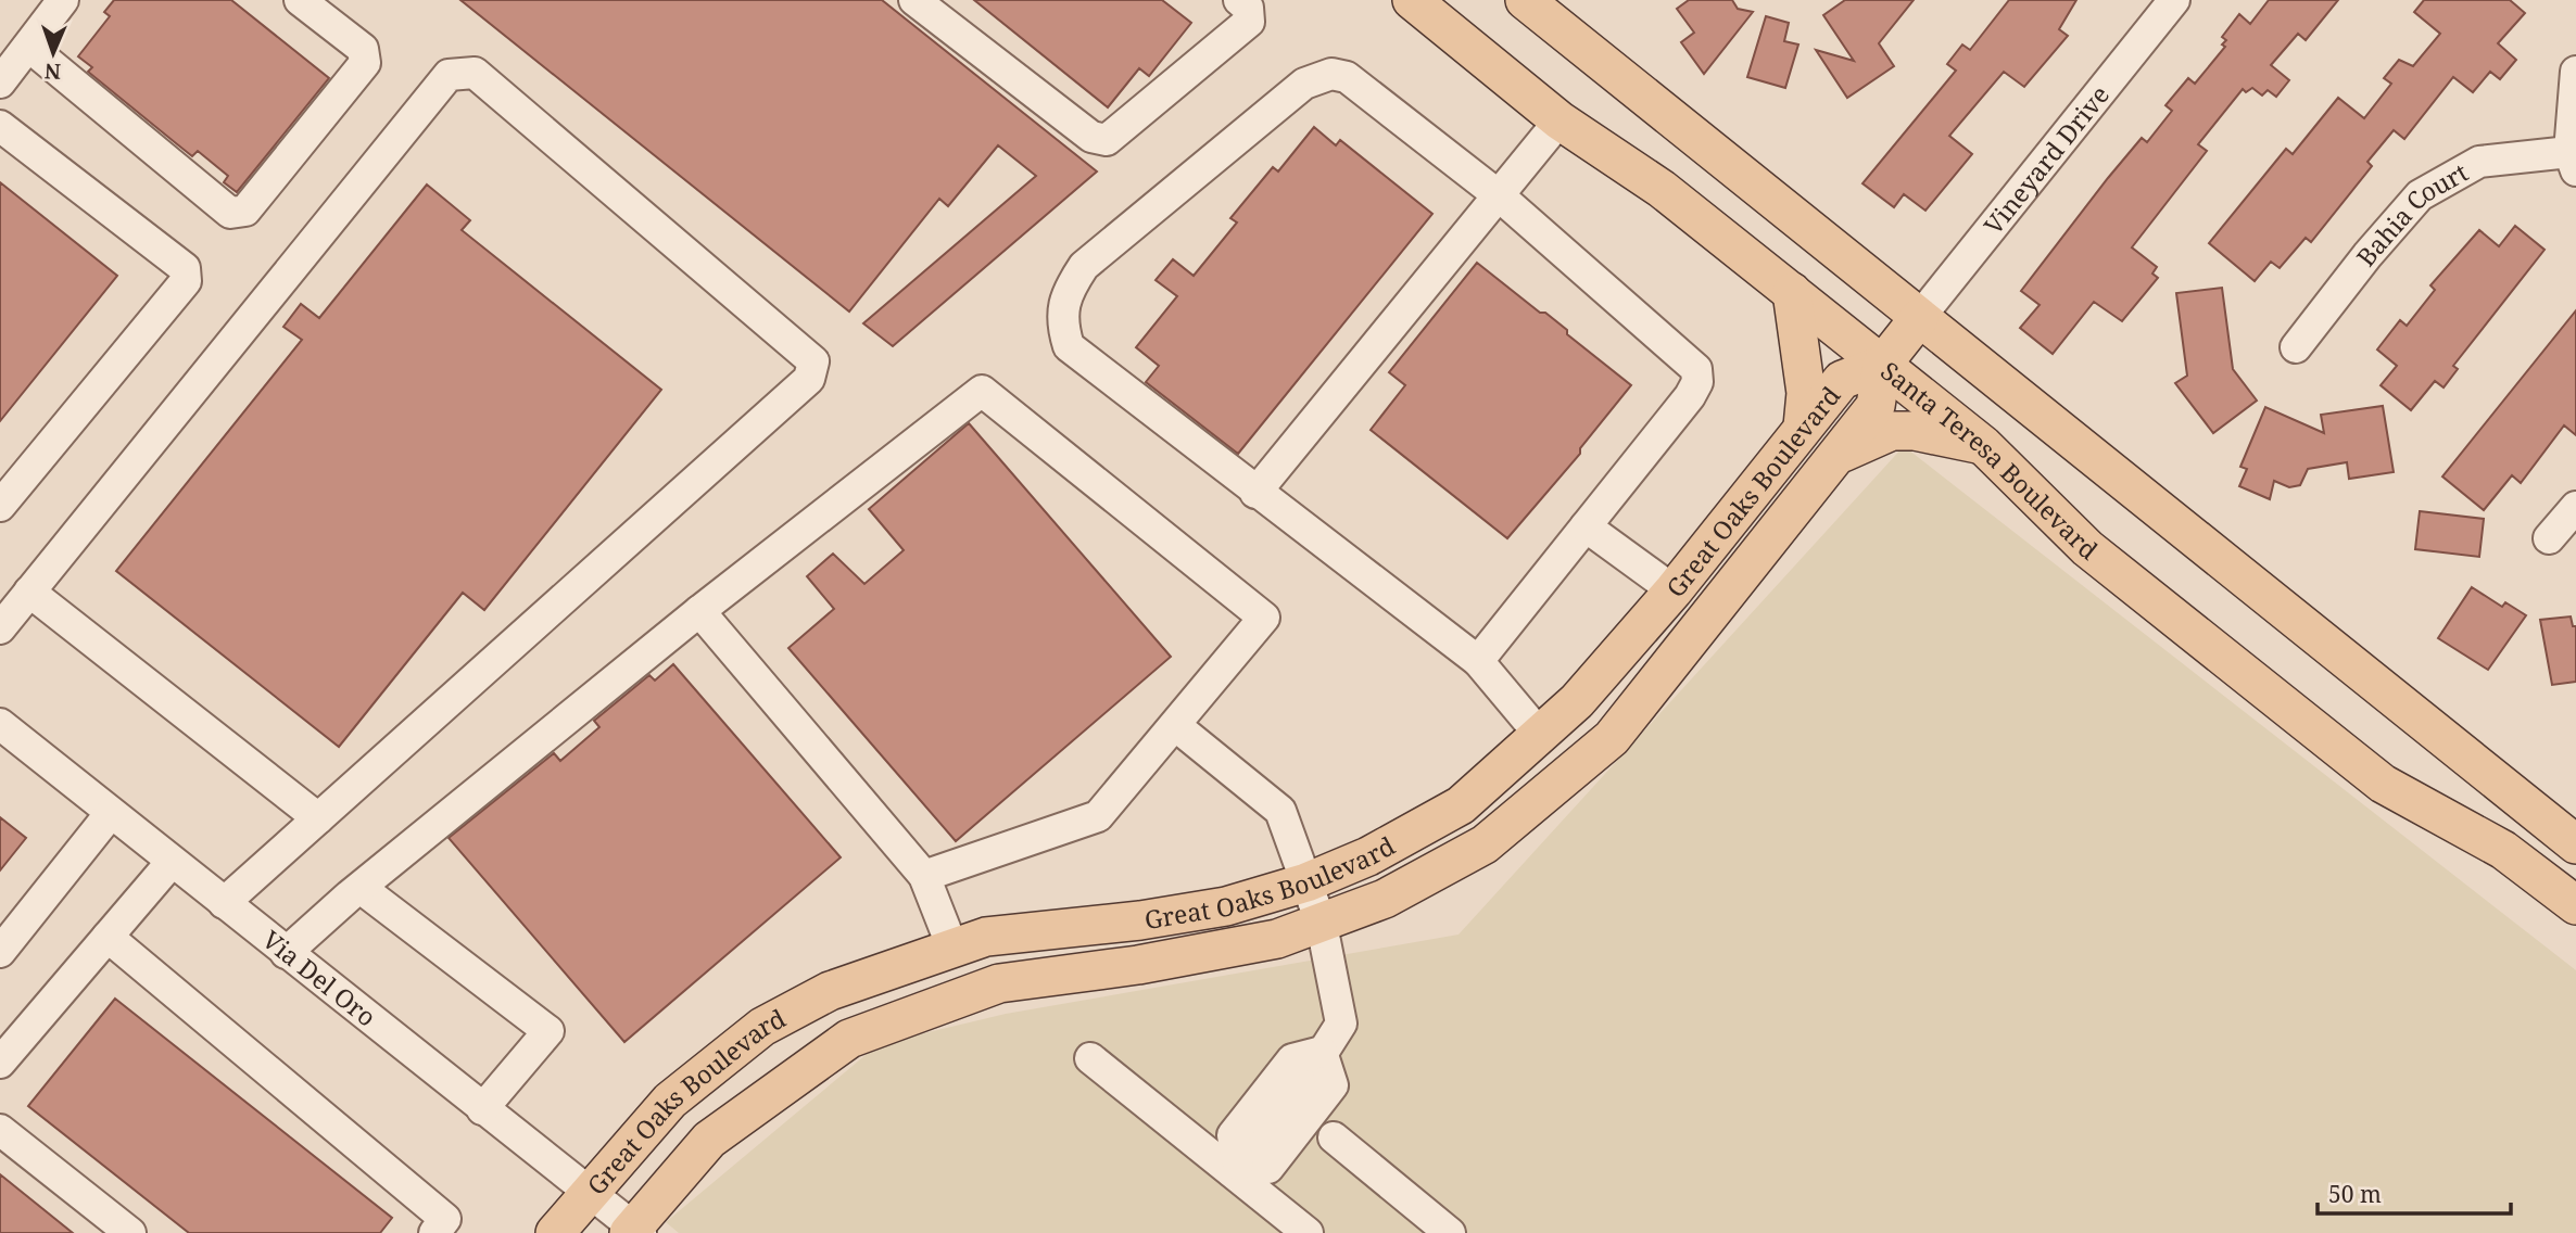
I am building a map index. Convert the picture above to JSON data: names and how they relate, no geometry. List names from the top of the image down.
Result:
{
  "streets": {
    "main road": ["Santa Teresa Boulevard", "Great Oaks Boulevard"],
    "street": ["Vineyard Drive", "Bahia Court", "Via Del Oro"]
  },
  "crossings": [
    ["Vineyard Drive", "Great Oaks Boulevard"],
    ["Santa Teresa Boulevard", "Great Oaks Boulevard"],
    ["Great Oaks Boulevard", "Via Del Oro"]
  ],
  "scale_bar": "50 m",
  "north": "bottom"
}
